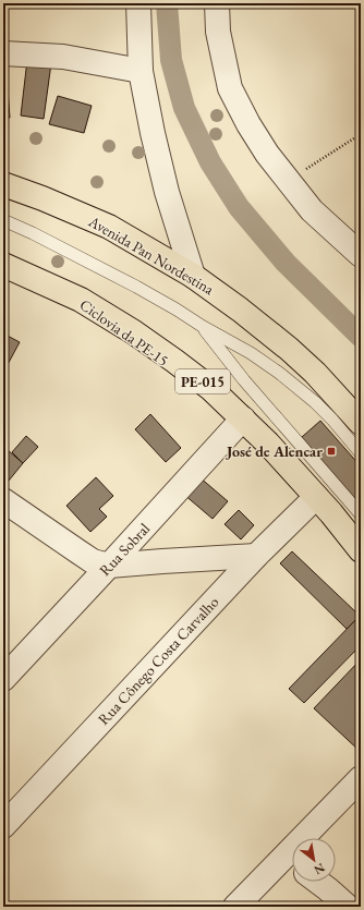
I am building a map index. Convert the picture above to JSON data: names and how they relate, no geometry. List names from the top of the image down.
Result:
{
  "streets": {
    "highway": ["Avenida Pan Nordestina", "PE-015"],
    "street": ["Rua Sobral", "Rua Cônego Costa Carvalho"]
  },
  "crossings": [
    ["PE-015", "Rua Sobral"],
    ["PE-015", "Rua Cônego Costa Carvalho"]
  ],
  "places": {
    "transit": ["José de Alencar"]
  },
  "north": "bottom right"
}
